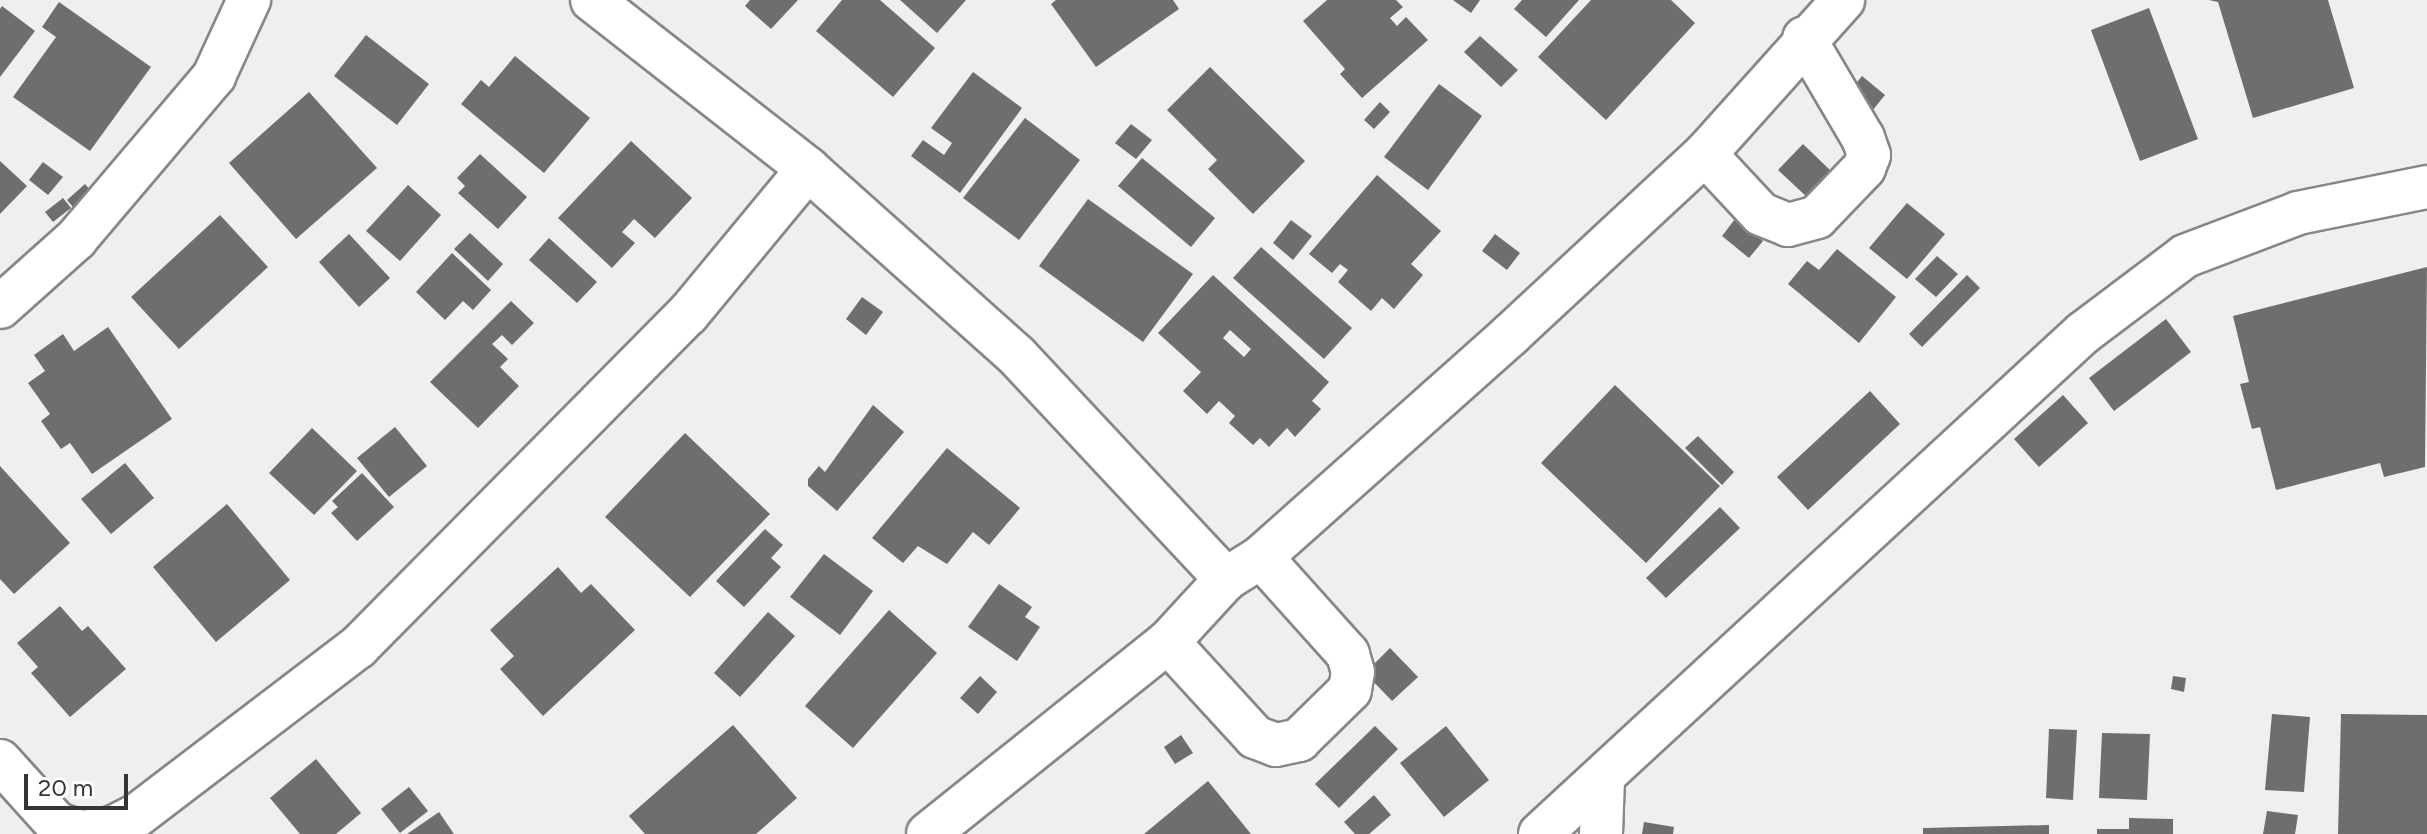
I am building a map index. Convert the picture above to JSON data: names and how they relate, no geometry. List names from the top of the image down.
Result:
{
  "scale_bar": "20 m"
}
